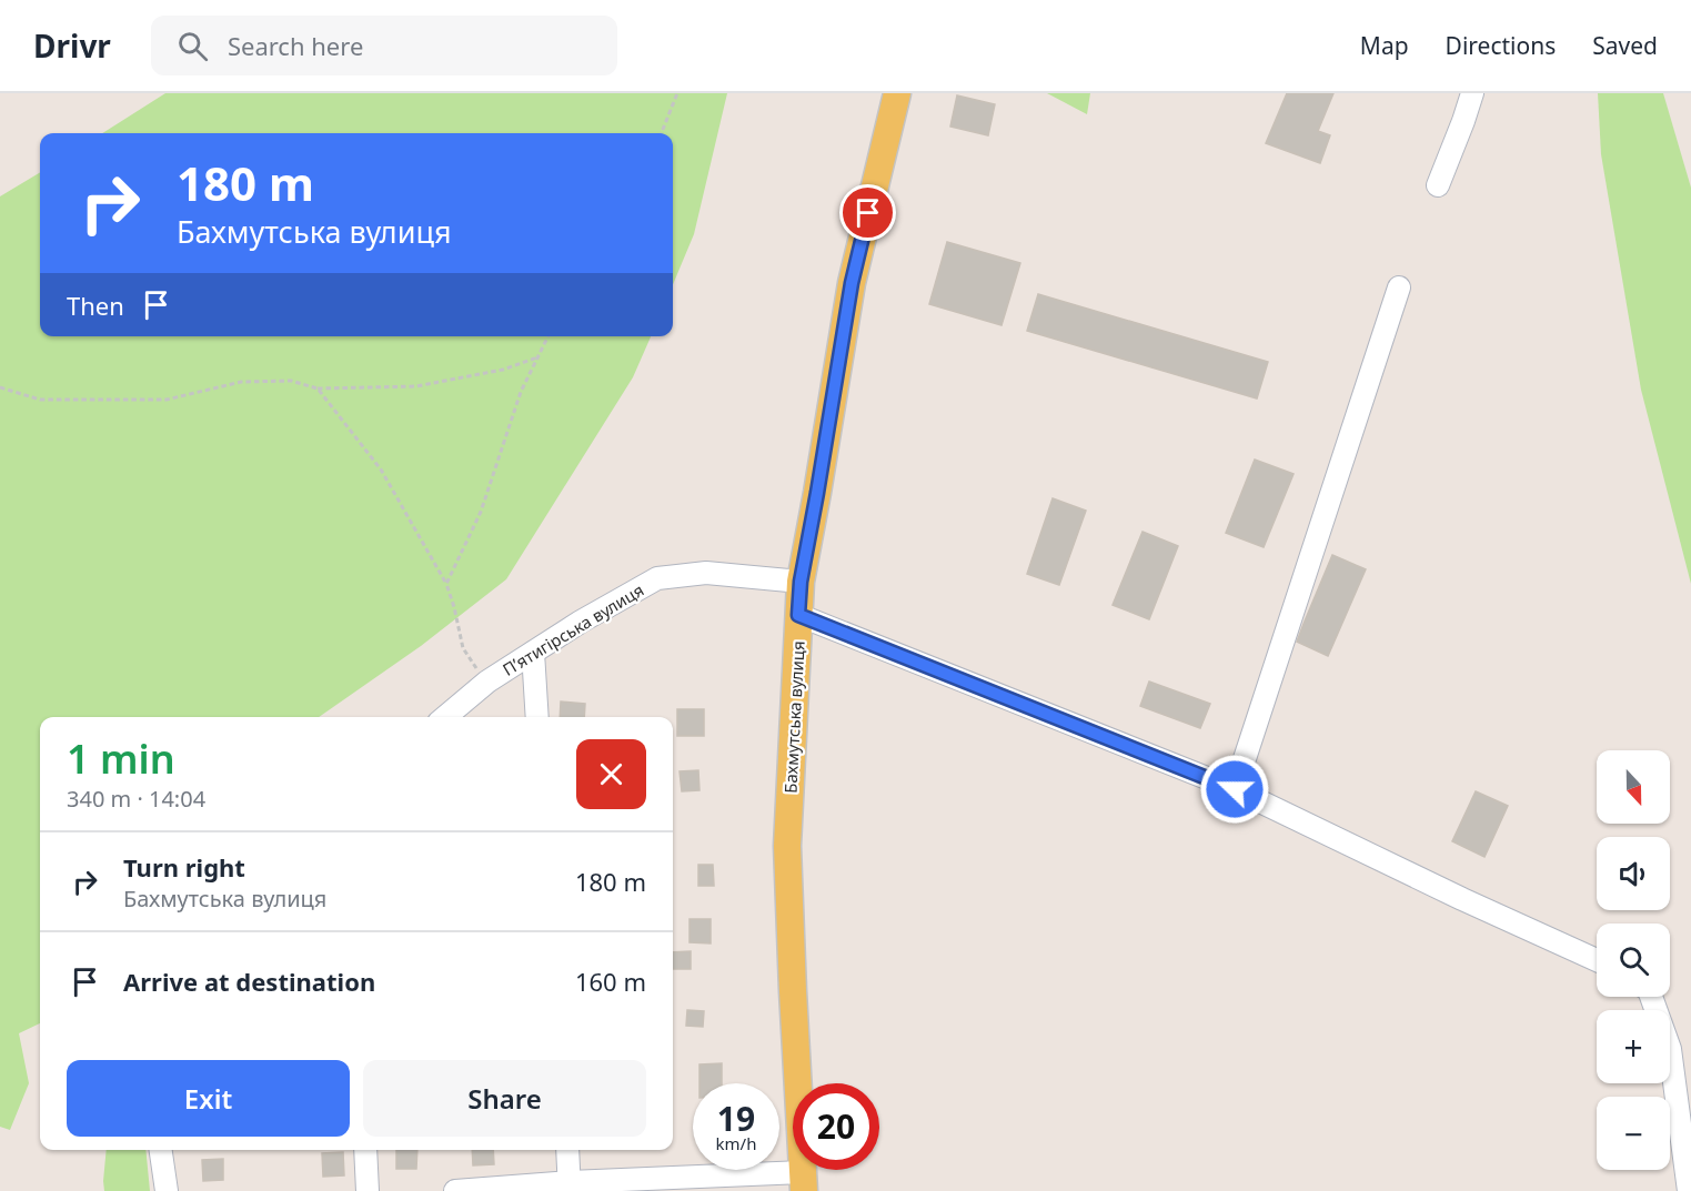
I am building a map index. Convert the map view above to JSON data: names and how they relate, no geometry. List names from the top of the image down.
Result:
{
  "streets": {
    "main road": ["Бахмутська вулиця"],
    "street": ["П’ятигірська вулиця"]
  },
  "crossings": [
    ["П’ятигірська вулиця", "Бахмутська вулиця"]
  ],
  "north": "bottom",
  "page": {
    "header": "Drivr",
    "search": "Search here",
    "nav": ["Map", "Directions", "Saved"],
    "turn": ["180 m", "Бахмутська вулиця"],
    "then": "Then",
    "heading": ["1 min", "340 m · 14:04"],
    "map_buttons": ["+", "−"],
    "list": [
      {
        "name": "Turn right",
        "note": "Бахмутська вулиця",
        "value": "180 m"
      },
      {
        "name": "Arrive at destination",
        "value": "160 m"
      }
    ],
    "buttons": ["Exit", "Share"],
    "speed": "19 km/h",
    "limit": "20"
  }
}
